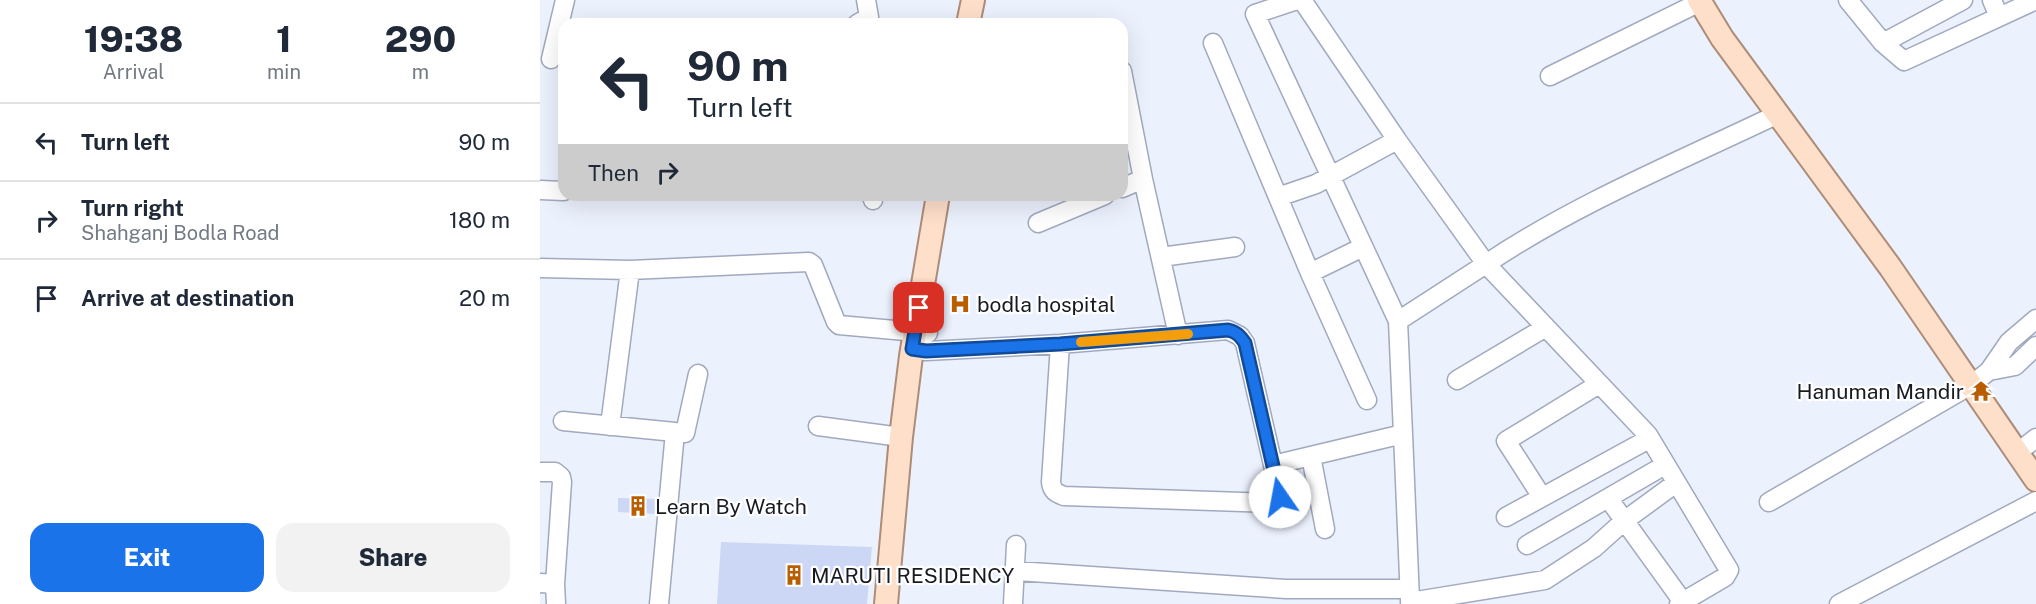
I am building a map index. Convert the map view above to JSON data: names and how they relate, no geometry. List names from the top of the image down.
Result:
{
  "places": {
    "hospital": ["bodla hospital"],
    "temple": ["Hanuman Mandir"],
    "building": ["Learn By Watch", "MARUTI RESIDENCY"]
  },
  "page": {
    "eta": [
      "19:38",
      "Arrival",
      "1",
      "min",
      "290",
      "m"
    ],
    "turn": ["90 m", "Turn left"],
    "list": [
      {
        "name": "Turn left",
        "value": "90 m"
      },
      {
        "name": "Turn right",
        "note": "Shahganj Bodla Road",
        "value": "180 m"
      },
      {
        "name": "Arrive at destination",
        "value": "20 m"
      }
    ],
    "then": "Then",
    "buttons": ["Exit", "Share"]
  }
}
